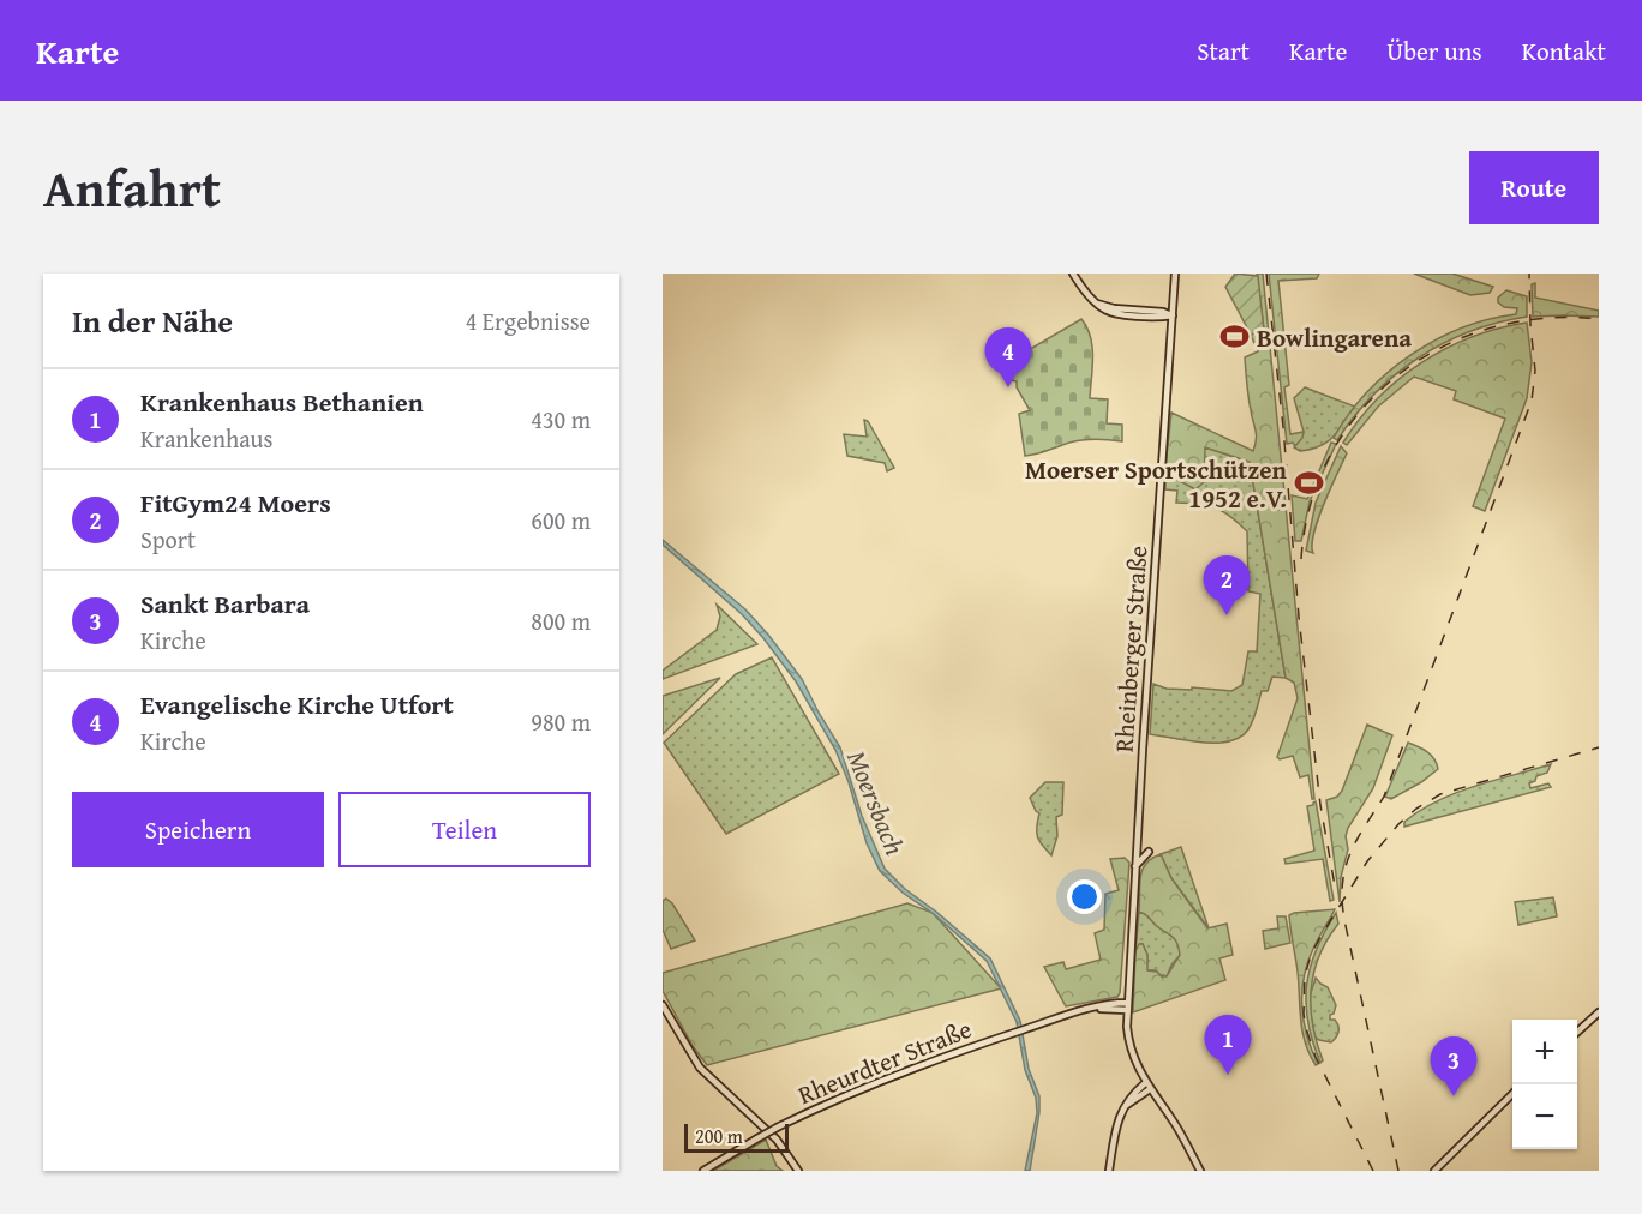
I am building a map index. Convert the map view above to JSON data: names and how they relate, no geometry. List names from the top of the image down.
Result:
{
  "streets": {
    "main road": ["Rheinberger Straße", "Rheurdter Straße"]
  },
  "crossings": [
    ["Rheinberger Straße", "Rheurdter Straße"]
  ],
  "water": ["Moersbach"],
  "places": {
    "sports": ["Bowlingarena", "Moerser Sportschützen 1952 e.V."]
  },
  "scale_bar": "200 m",
  "page": {
    "header": "Karte",
    "nav": [
      "Start",
      "Karte",
      "Über uns",
      "Kontakt"
    ],
    "title": "Anfahrt",
    "buttons": [
      "Route",
      ["Speichern", "Teilen"]
    ],
    "heading": ["In der Nähe", "4 Ergebnisse"],
    "pins": [
      "4",
      "2",
      "1",
      "3"
    ],
    "list": [
      {
        "mark": "1",
        "name": "Krankenhaus Bethanien",
        "note": "Krankenhaus",
        "value": "430 m"
      },
      {
        "mark": "2",
        "name": "FitGym24 Moers",
        "note": "Sport",
        "value": "600 m"
      },
      {
        "mark": "3",
        "name": "Sankt Barbara",
        "note": "Kirche",
        "value": "800 m"
      },
      {
        "mark": "4",
        "name": "Evangelische Kirche Utfort",
        "note": "Kirche",
        "value": "980 m"
      }
    ],
    "map_buttons": ["+", "−"],
    "scale": "200 m"
  }
}
